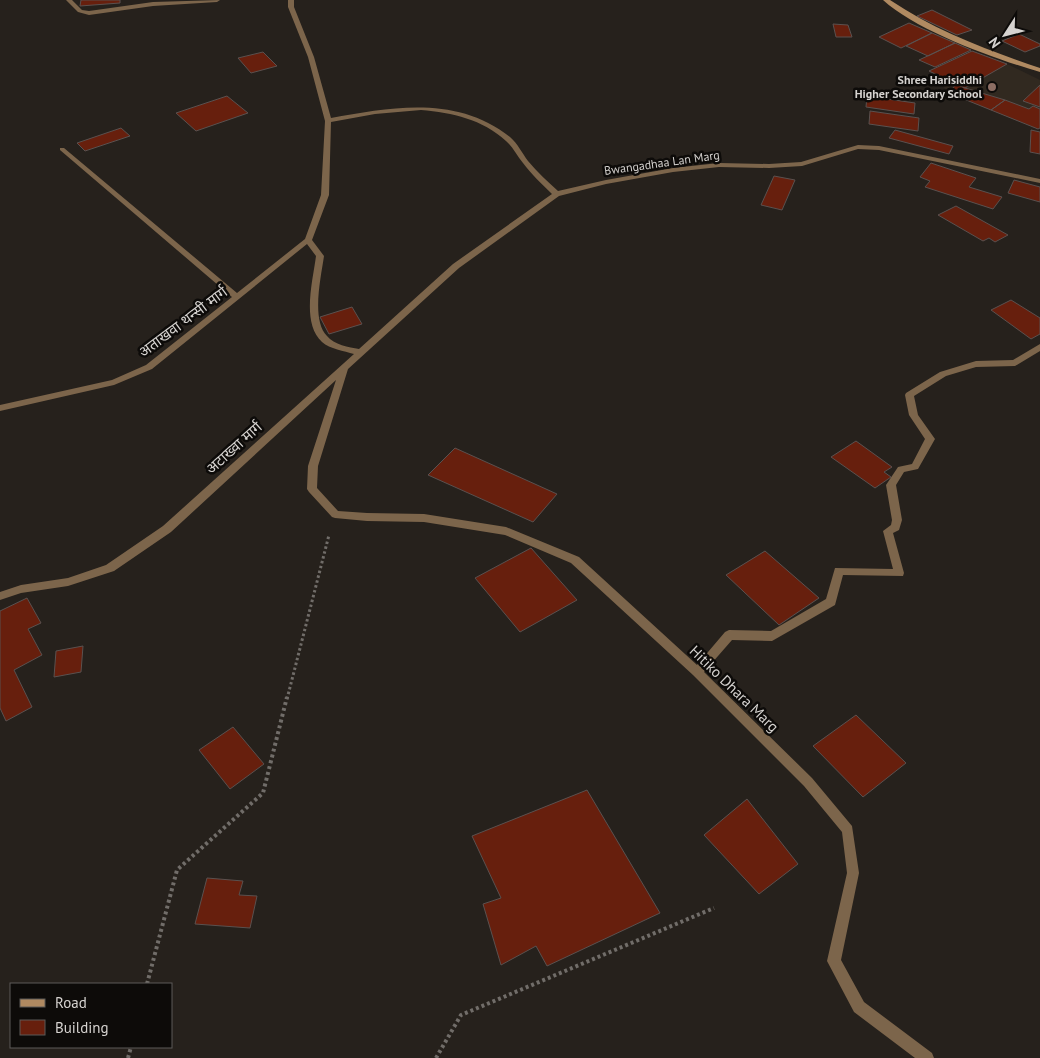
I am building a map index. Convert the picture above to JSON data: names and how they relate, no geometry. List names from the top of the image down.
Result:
{
  "streets": {
    "street": [
      "Bwangadhaa Lan Marg",
      "अताखवा थन्सी मार्ग",
      "अटाख्वा मार्ग",
      "Hitiko Dhara Marg"
    ]
  },
  "crossings": [
    ["Bwangadhaa Lan Marg", "अटाख्वा मार्ग"]
  ],
  "places": ["Shree Harisiddhi Higher Secondary School"],
  "legend": ["Road", "Building"],
  "north": "bottom left"
}
